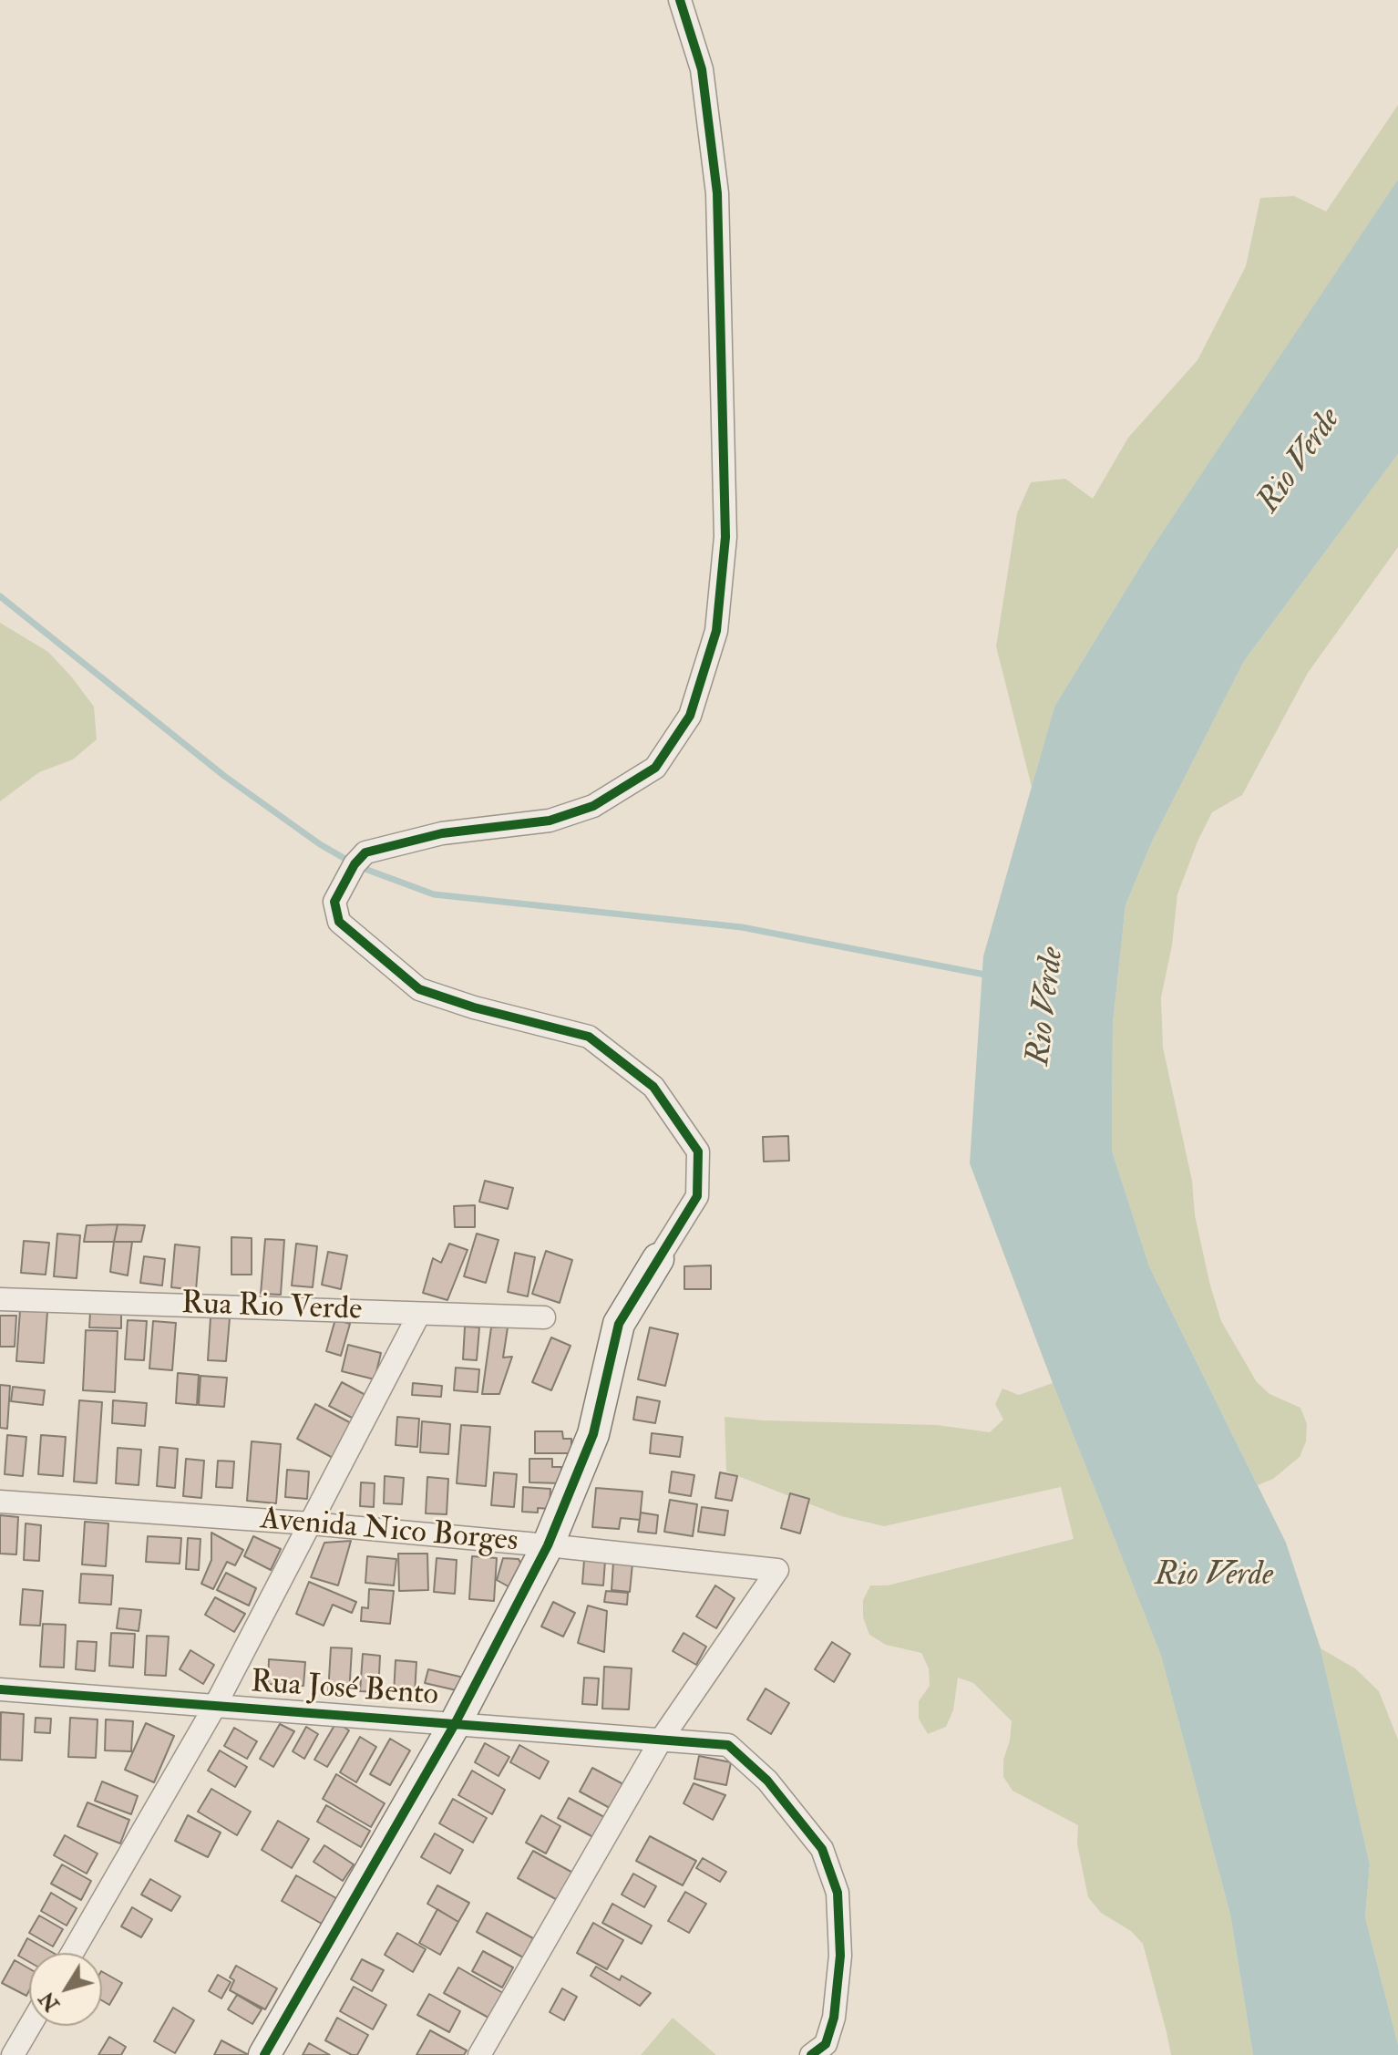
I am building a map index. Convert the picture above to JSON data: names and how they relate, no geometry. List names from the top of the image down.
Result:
{
  "streets": {
    "street": ["Rua Rio Verde", "Avenida Nico Borges", "Rua José Bento"]
  },
  "crossings": [
    ["Avenida Nico Borges", "Rua José Bento"]
  ],
  "water": ["Rio Verde"],
  "north": "bottom left"
}
